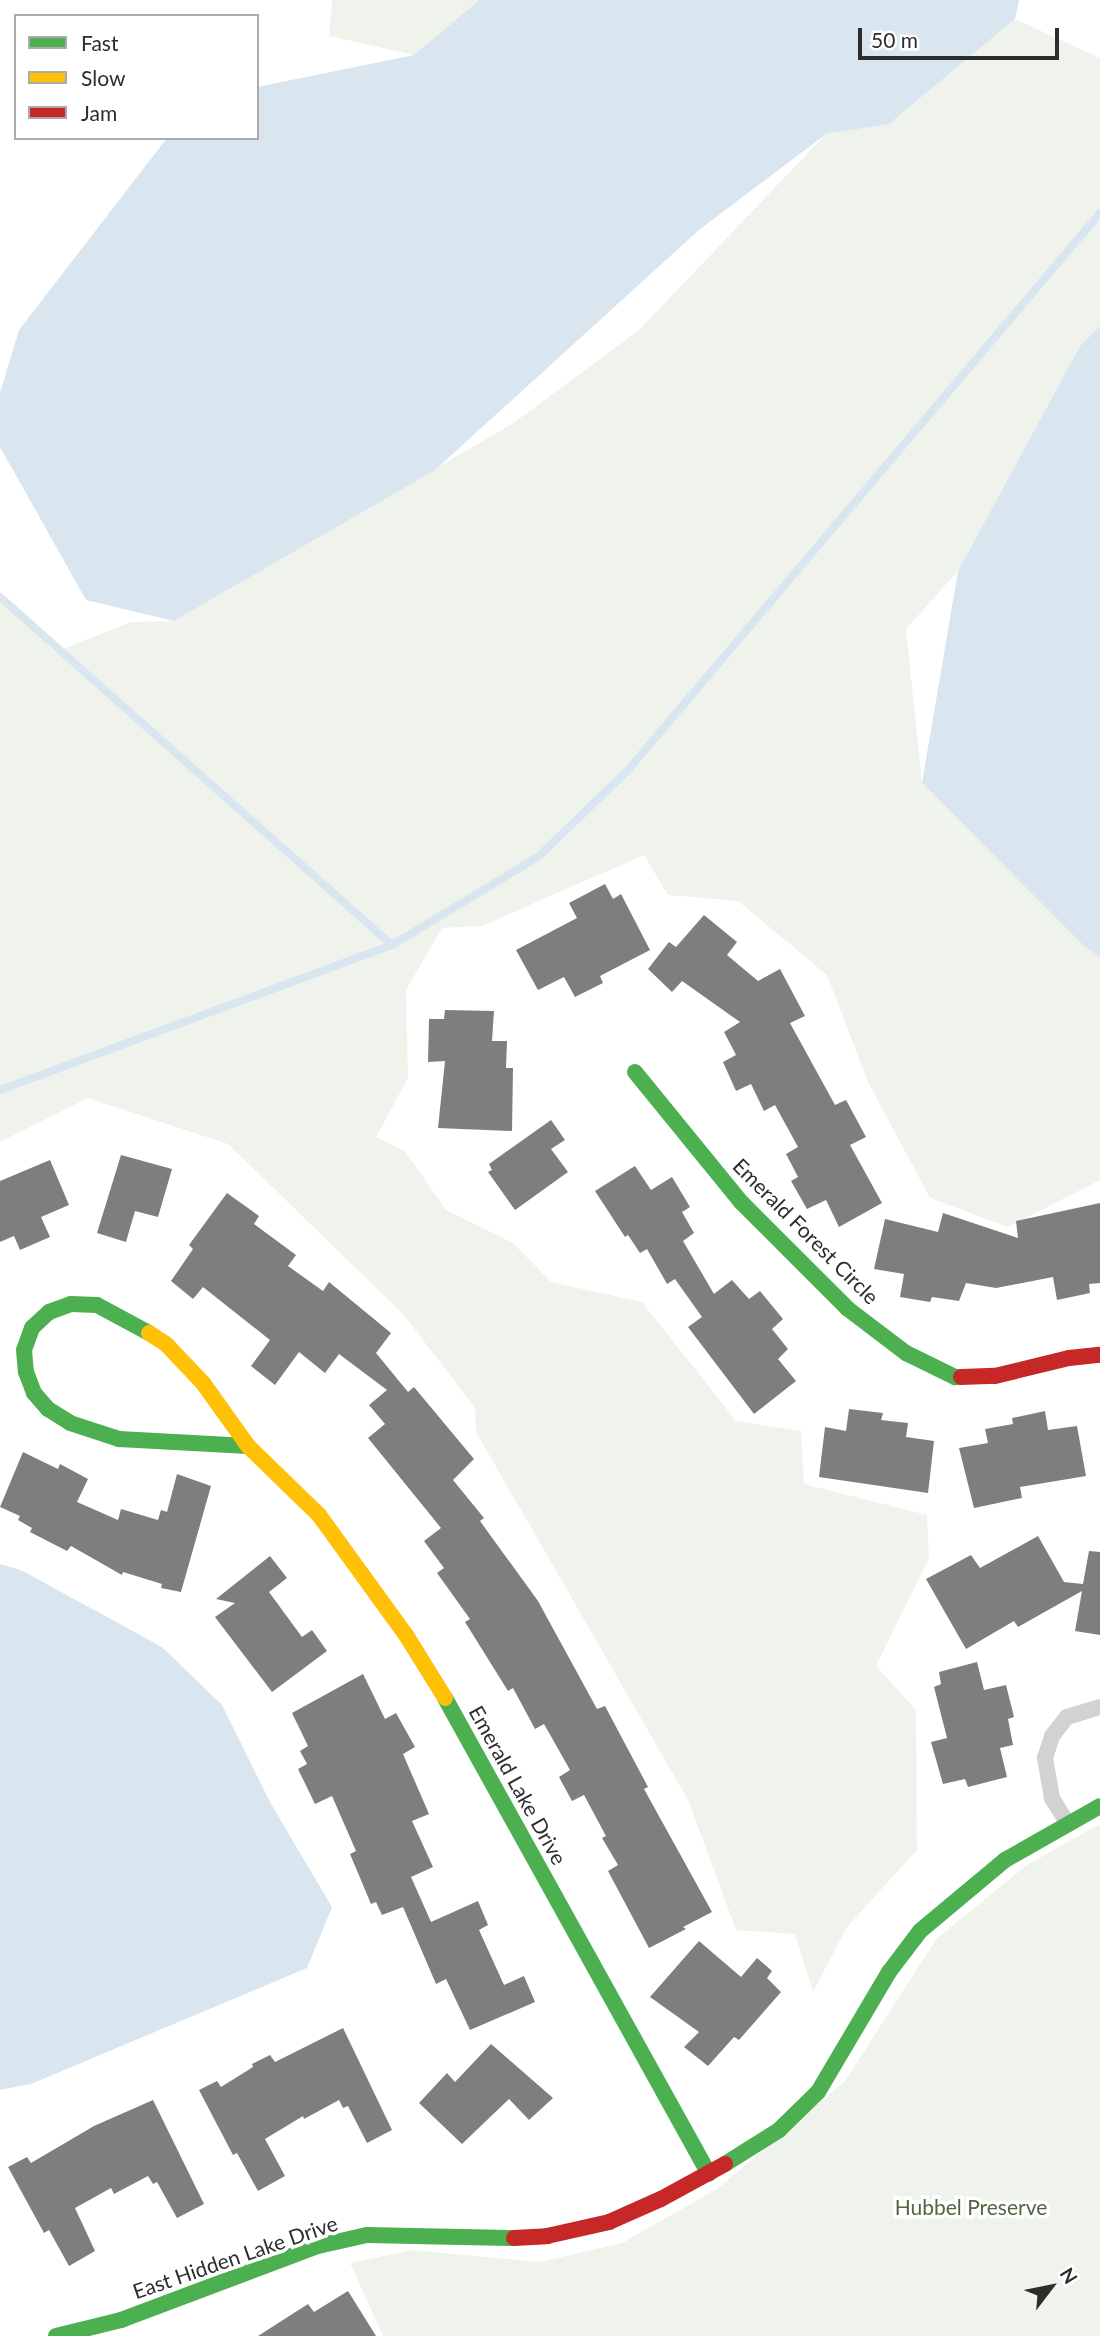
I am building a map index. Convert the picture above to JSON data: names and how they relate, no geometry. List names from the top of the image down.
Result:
{
  "streets": {
    "street": ["Emerald Forest Circle", "Emerald Lake Drive", "East Hidden Lake Drive"]
  },
  "crossings": [
    ["Emerald Lake Drive", "East Hidden Lake Drive"]
  ],
  "parks": ["Hubbel Preserve"],
  "legend": ["Fast", "Slow", "Jam"],
  "scale_bar": "50 m",
  "north": "top right"
}
